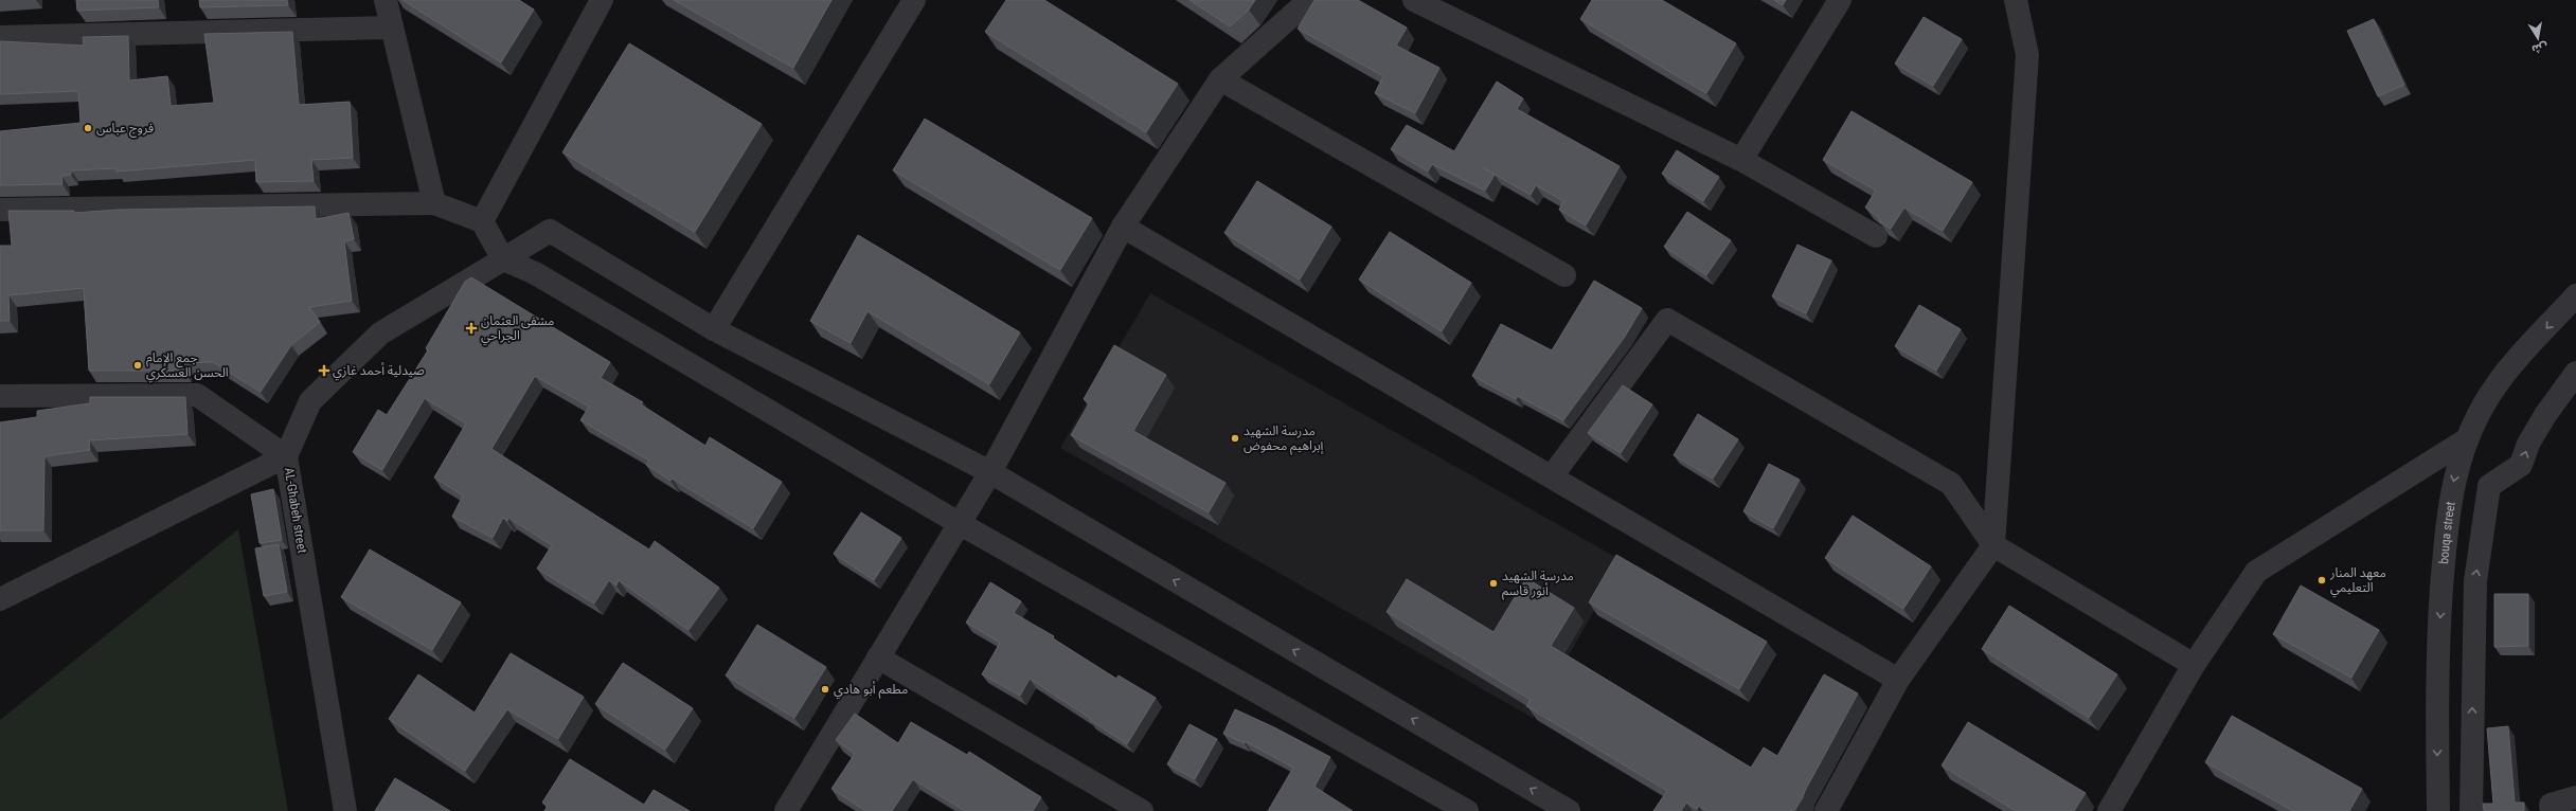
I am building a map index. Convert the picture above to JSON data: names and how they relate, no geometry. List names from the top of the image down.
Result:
{
  "streets": {
    "street": ["AL-Ghabeh street", "bouqa street"]
  },
  "places": {
    "other": [
      "فروج عباس",
      "جمع الإمام الحسن العسكري",
      "مدرسة الشهيد إبراهيم محفوض",
      "معهد المنار التعليمي",
      "مدرسة الشهيد أنور قاسم",
      "مطعم أبو هادي"
    ],
    "health": ["مشفى العثمان الجراحي", "صيدلية أحمد غازي"]
  },
  "north": "bottom"
}
